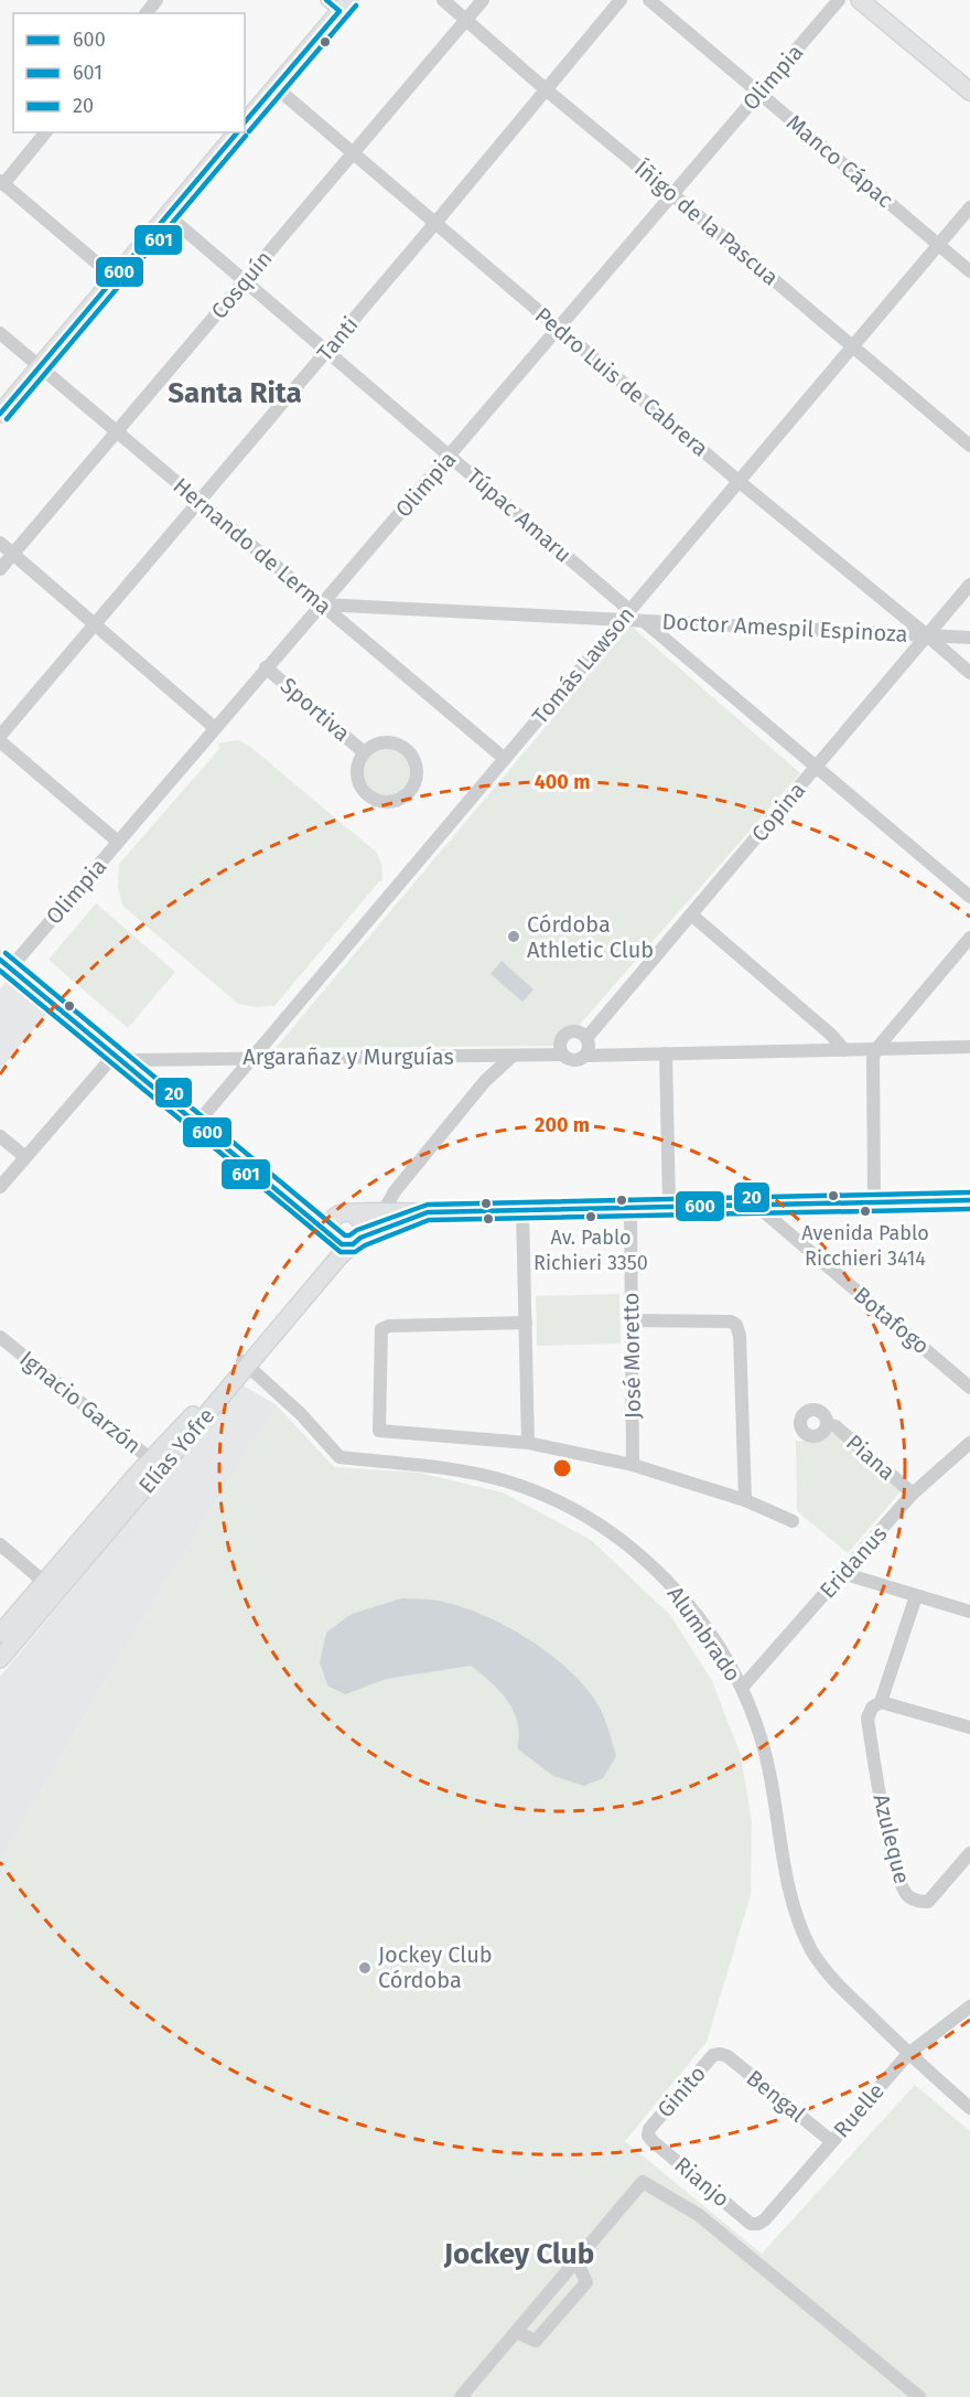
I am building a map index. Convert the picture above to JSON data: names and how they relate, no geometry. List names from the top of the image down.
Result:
{
  "streets": {
    "main road": ["Elías Yofre"],
    "street": [
      "Olimpia",
      "Manco Cápac",
      "Íñigo de la Pascua",
      "Cosquín",
      "Tanti",
      "Pedro Luis de Cabrera",
      "Túpac Amaru",
      "Hernando de Lerma",
      "Doctor Amespil Espinoza",
      "Tomás Lawson",
      "Sportiva",
      "Copina",
      "Argarañaz y Murguías",
      "Botafogo",
      "José Moretto",
      "Ignacio Garzón",
      "Piana",
      "Eridanus",
      "Alumbrado",
      "Azuleque",
      "Ginito",
      "Bengal",
      "Ruelle",
      "Rianjo"
    ]
  },
  "crossings": [
    ["Olimpia", "Manco Cápac"],
    ["Olimpia", "Íñigo de la Pascua"],
    ["Olimpia", "Pedro Luis de Cabrera"],
    ["Olimpia", "Túpac Amaru"],
    ["Olimpia", "Hernando de Lerma"],
    ["Olimpia", "Doctor Amespil Espinoza"],
    ["Olimpia", "Sportiva"],
    ["Manco Cápac", "Tomás Lawson"],
    ["Íñigo de la Pascua", "Cosquín"],
    ["Íñigo de la Pascua", "Tanti"],
    ["Íñigo de la Pascua", "Tomás Lawson"],
    ["Cosquín", "Pedro Luis de Cabrera"],
    ["Cosquín", "Túpac Amaru"],
    ["Cosquín", "Hernando de Lerma"],
    ["Tanti", "Pedro Luis de Cabrera"],
    ["Tanti", "Túpac Amaru"],
    ["Tanti", "Hernando de Lerma"],
    ["Pedro Luis de Cabrera", "Doctor Amespil Espinoza"],
    ["Pedro Luis de Cabrera", "Tomás Lawson"],
    ["Pedro Luis de Cabrera", "Copina"],
    ["Túpac Amaru", "Doctor Amespil Espinoza"],
    ["Túpac Amaru", "Tomás Lawson"],
    ["Hernando de Lerma", "Doctor Amespil Espinoza"],
    ["Hernando de Lerma", "Tomás Lawson"],
    ["Doctor Amespil Espinoza", "Tomás Lawson"],
    ["Doctor Amespil Espinoza", "Copina"],
    ["Tomás Lawson", "Argarañaz y Murguías"],
    ["Copina", "Argarañaz y Murguías"],
    ["Ignacio Garzón", "Elías Yofre"],
    ["Elías Yofre", "Alumbrado"],
    ["Piana", "Eridanus"],
    ["Eridanus", "Alumbrado"],
    ["Alumbrado", "Ruelle"],
    ["Ginito", "Bengal"],
    ["Ginito", "Rianjo"],
    ["Bengal", "Ruelle"],
    ["Ruelle", "Rianjo"]
  ],
  "districts": ["Santa Rita", "Jockey Club"],
  "places": [
    "Córdoba Athletic Club",
    "Avenida Pablo Ricchieri 3414",
    "Av. Pablo Richieri 3350",
    "Jockey Club Córdoba"
  ],
  "lines": ["transit line 600", "transit line 601", "transit line 20"],
  "legend": ["600", "601", "20"],
  "rings": ["400 m", "200 m"]
}
